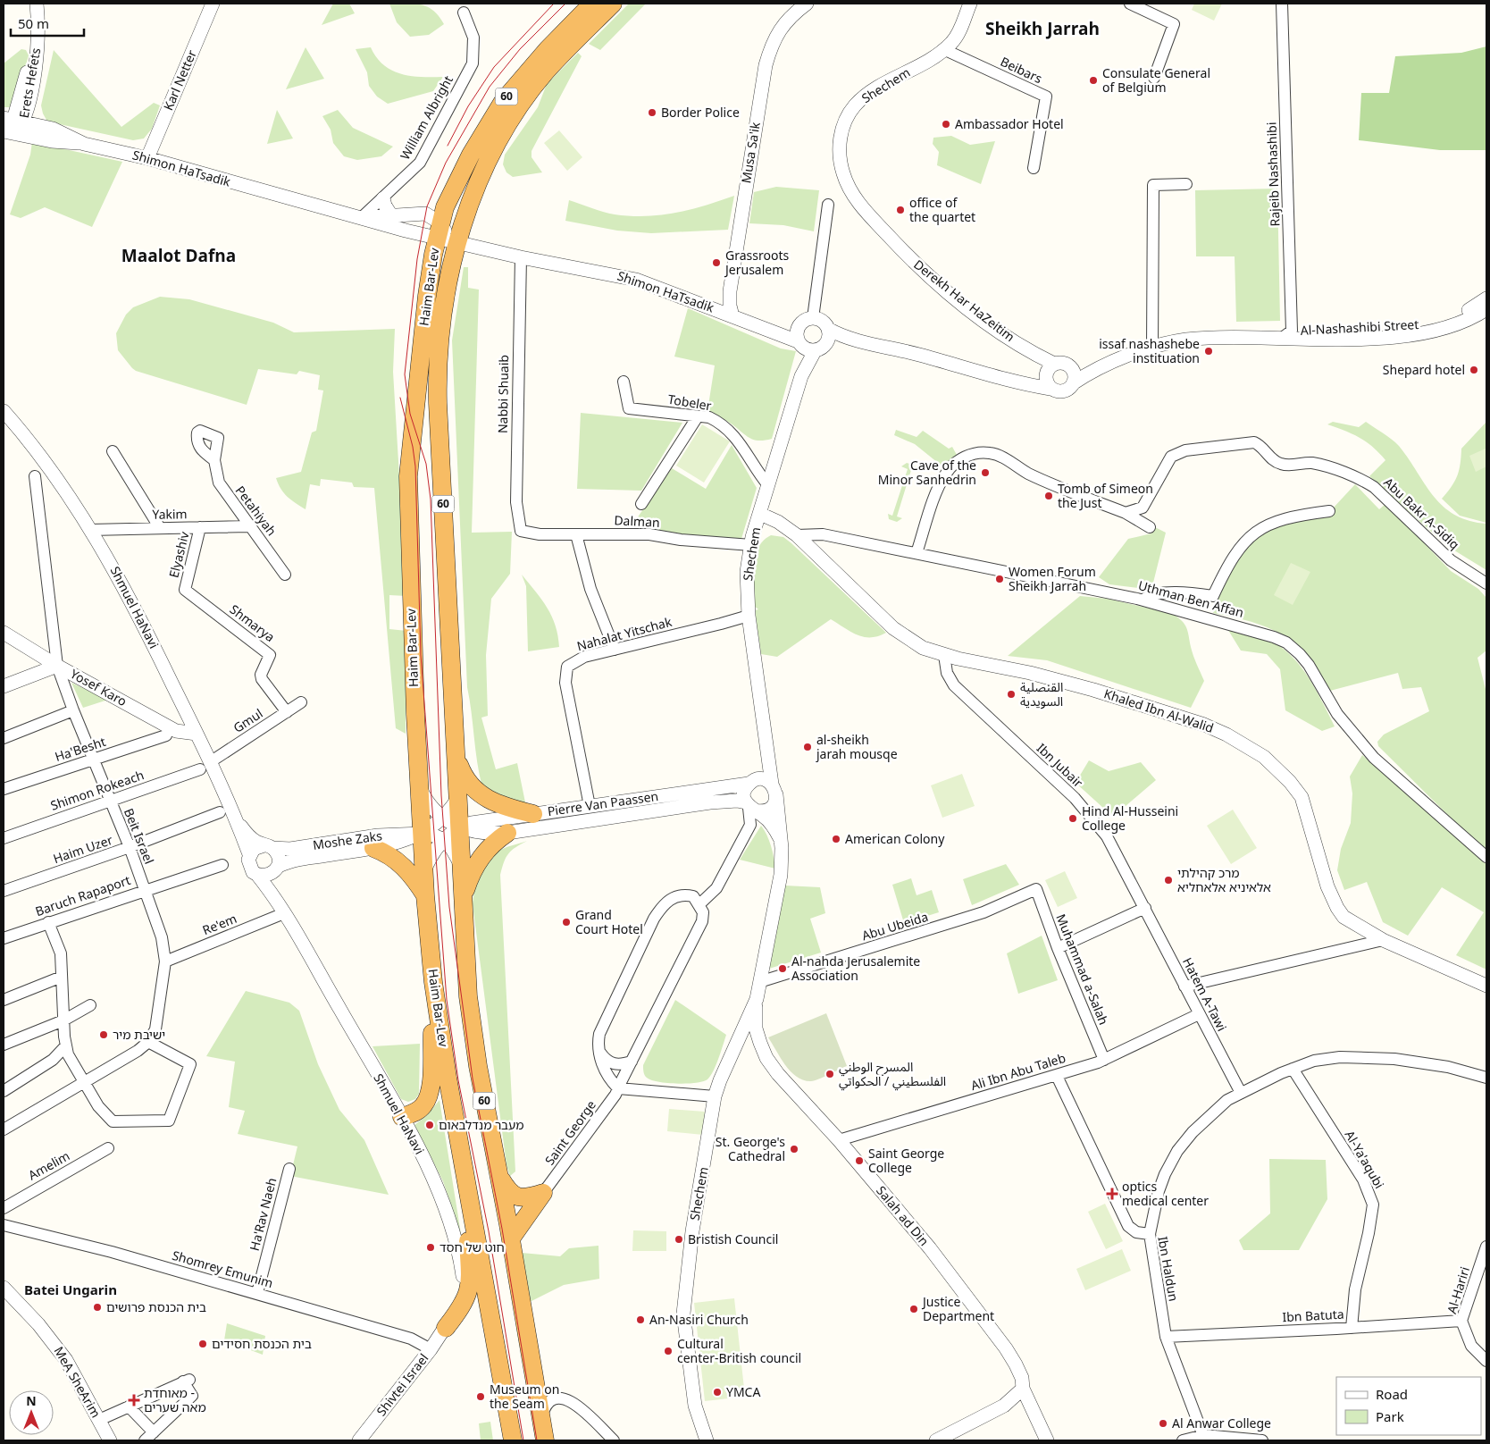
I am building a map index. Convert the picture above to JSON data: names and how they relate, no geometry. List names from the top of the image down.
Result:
{
  "streets": {
    "highway": ["60", "Haim Bar-Lev"],
    "street": [
      "Beibars",
      "Karl Netter",
      "Erets Hefets",
      "Shechem",
      "William Albright",
      "Musa Sa'ik",
      "Shimon HaTsadik",
      "Rajeib Nashashibi",
      "Derekh Har HaZeitim",
      "Al-Nashashibi Street",
      "Nabbi Shuaib",
      "Tobeler",
      "Petahiyah",
      "Abu Bakr A-Sidiq",
      "Yakim",
      "Dalman",
      "Elyashiv",
      "Uthman Ben Affan",
      "Shmuel HaNavi",
      "Shmarya",
      "Nahalat Yitschak",
      "Yosef Karo",
      "Khaled Ibn Al-Walid",
      "Gmul",
      "Ha'Besht",
      "Ibn Jubair",
      "Shimon Rokeach",
      "Pierre Van Paassen",
      "Beit Israel",
      "Moshe Zaks",
      "Haim Uzer",
      "Baruch Rapaport",
      "Re'em",
      "Abu Ubeida",
      "Muhammad a-Salah",
      "Hatem A-Tawi",
      "Ali Ibn Abu Taleb",
      "Saint George",
      "Al-Ya'aqubi",
      "Amelim",
      "Ha'Rav Naeh",
      "Salah ad Din",
      "Ibn Haldun",
      "Shomrey Emunim",
      "Al-Hariri",
      "Ibn Batuta",
      "MeA SheArim",
      "Shivtei Israel"
    ]
  },
  "crossings": [
    ["Beibars", "Shechem"],
    ["Karl Netter", "Shimon HaTsadik"],
    ["Erets Hefets", "Shimon HaTsadik"],
    ["Shechem", "Shimon HaTsadik"],
    ["Shechem", "Derekh Har HaZeitim"],
    ["Shechem", "Tobeler"],
    ["Shechem", "Dalman"],
    ["Shechem", "Nahalat Yitschak"],
    ["Shechem", "Khaled Ibn Al-Walid"],
    ["Shechem", "Pierre Van Paassen"],
    ["Shechem", "Abu Ubeida"],
    ["Shechem", "Salah ad Din"],
    ["60", "Haim Bar-Lev"],
    ["William Albright", "Shimon HaTsadik"],
    ["Musa Sa'ik", "Shimon HaTsadik"],
    ["Shimon HaTsadik", "Haim Bar-Lev"],
    ["Shimon HaTsadik", "Nabbi Shuaib"],
    ["Rajeib Nashashibi", "Al-Nashashibi Street"],
    ["Haim Bar-Lev", "Pierre Van Paassen"],
    ["Haim Bar-Lev", "Moshe Zaks"],
    ["Nabbi Shuaib", "Dalman"],
    ["Petahiyah", "Yakim"],
    ["Yakim", "Elyashiv"],
    ["Yakim", "Shmuel HaNavi"],
    ["Elyashiv", "Shmarya"],
    ["Uthman Ben Affan", "Khaled Ibn Al-Walid"],
    ["Shmuel HaNavi", "Yosef Karo"],
    ["Shmuel HaNavi", "Gmul"],
    ["Shmuel HaNavi", "Shimon Rokeach"],
    ["Shmuel HaNavi", "Moshe Zaks"],
    ["Shmuel HaNavi", "Re'em"],
    ["Shmuel HaNavi", "Shivtei Israel"],
    ["Shmarya", "Gmul"],
    ["Nahalat Yitschak", "Pierre Van Paassen"],
    ["Yosef Karo", "Beit Israel"],
    ["Khaled Ibn Al-Walid", "Ibn Jubair"],
    ["Gmul", "Shimon Rokeach"],
    ["Ha'Besht", "Beit Israel"],
    ["Ibn Jubair", "Hatem A-Tawi"],
    ["Shimon Rokeach", "Beit Israel"],
    ["Pierre Van Paassen", "Moshe Zaks"],
    ["Beit Israel", "Haim Uzer"],
    ["Beit Israel", "Baruch Rapaport"],
    ["Beit Israel", "Re'em"],
    ["Abu Ubeida", "Muhammad a-Salah"],
    ["Muhammad a-Salah", "Ali Ibn Abu Taleb"],
    ["Hatem A-Tawi", "Ali Ibn Abu Taleb"],
    ["Ali Ibn Abu Taleb", "Salah ad Din"],
    ["Ali Ibn Abu Taleb", "Ibn Haldun"],
    ["Al-Ya'aqubi", "Ibn Batuta"],
    ["Ha'Rav Naeh", "Shomrey Emunim"],
    ["Ibn Haldun", "Ibn Batuta"],
    ["Shomrey Emunim", "Shivtei Israel"],
    ["Al-Hariri", "Ibn Batuta"]
  ],
  "districts": ["Sheikh Jarrah", "Maalot Dafna", "Batei Ungarin"],
  "places": {
    "other": [
      "Consulate General of Belgium",
      "Border Police",
      "Ambassador Hotel",
      "office of the quartet",
      "Grassroots Jerusalem",
      "issaf nashashebe instituation",
      "Shepard hotel",
      "Cave of the Minor Sanhedrin",
      "Tomb of Simeon the Just",
      "Women Forum Sheikh Jarrah",
      "القنصلية السويدية",
      "al-sheikh jarah mousqe",
      "Hind Al-Husseini College",
      "American Colony",
      "מרכ קהילתי אלאיניא אלאחליא",
      "Grand Court Hotel",
      "Al-nahda Jerusalemite Association",
      "ישיבת מיר",
      "المسرح الوطني الفلسطيني / الحكواتي",
      "מעבר מנדלבאום",
      "St. George's Cathedral",
      "Saint George College",
      "Bristish Council",
      "חוט של חסד",
      "בית הכנסת פרושים",
      "Justice Department",
      "An-Nasiri Church",
      "בית הכנסת חסידים",
      "Cultural center-British council",
      "YMCA",
      "Museum on the Seam",
      "Al Anwar College"
    ],
    "health": ["optics medical center", "מאוחדת - מאה שערים"]
  },
  "legend": ["Road", "Park"],
  "scale_bar": "50 m",
  "north": "top"
}
